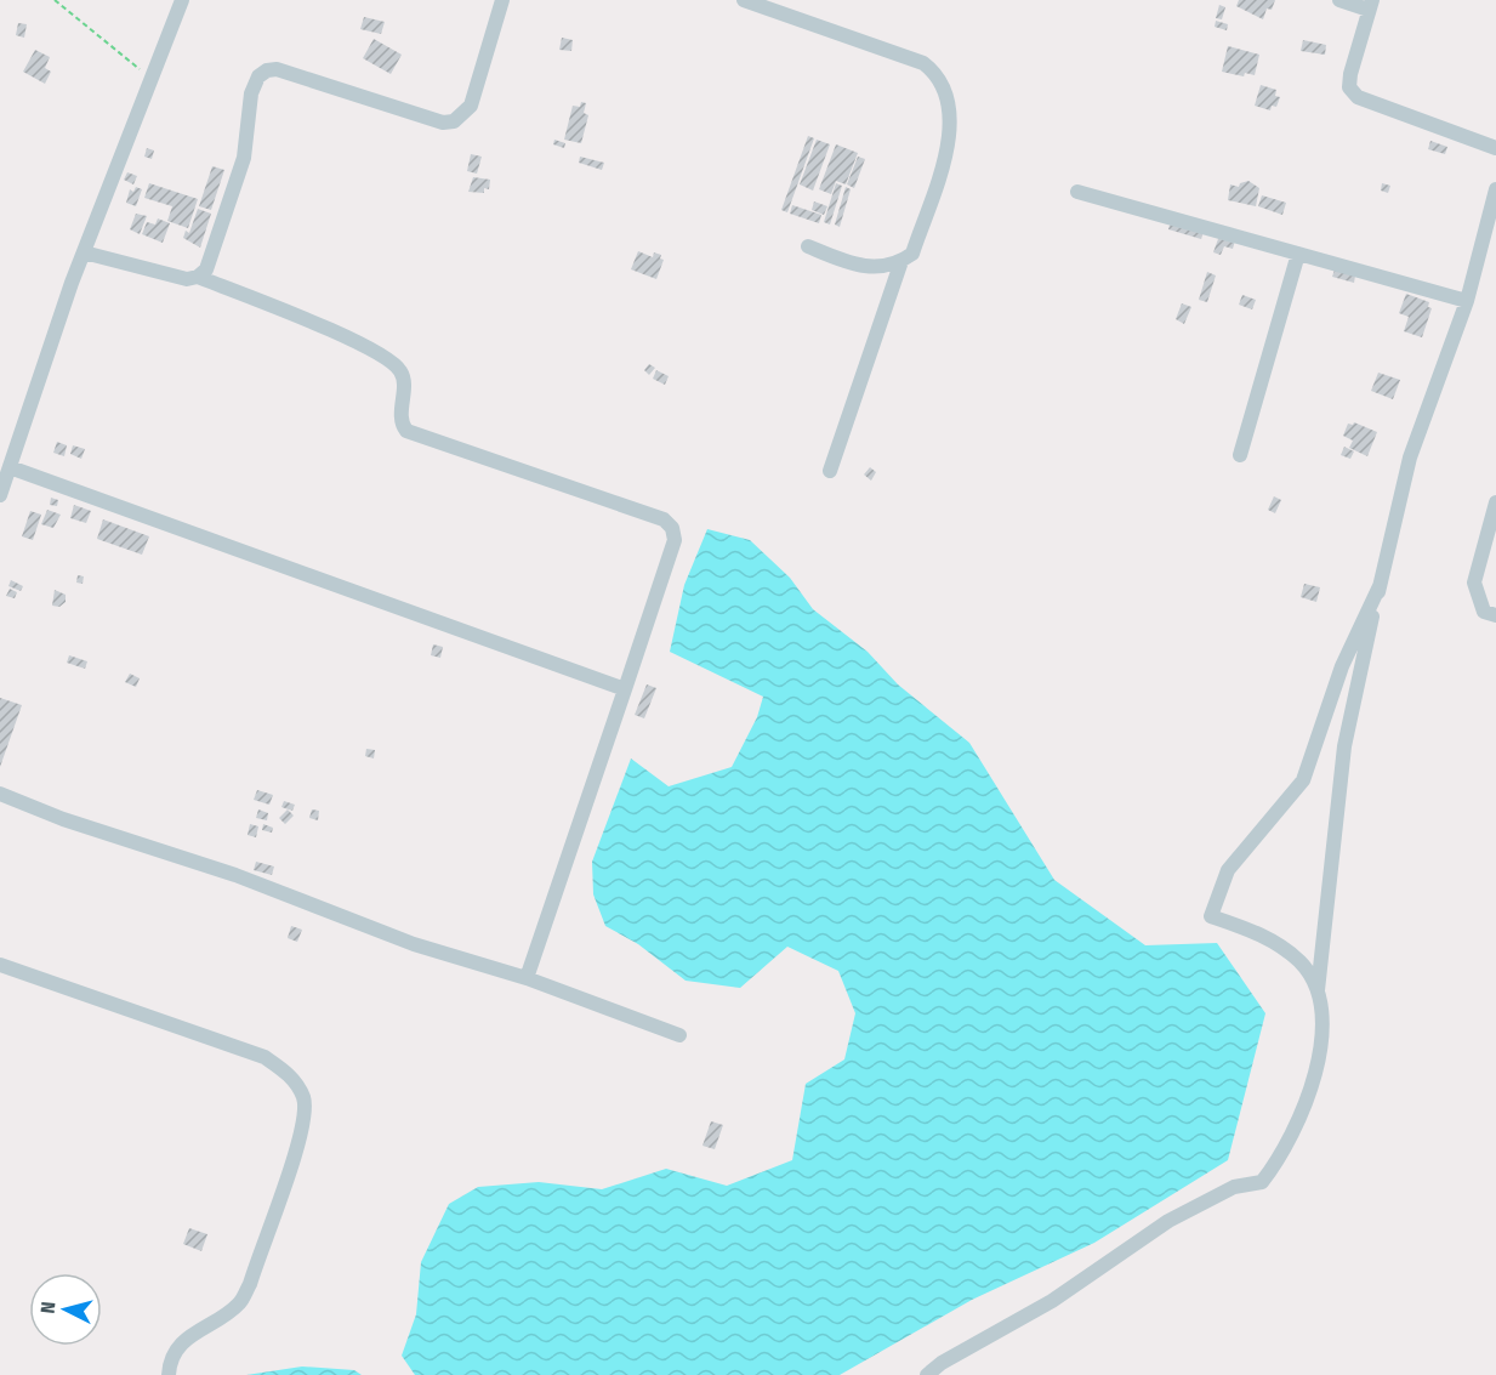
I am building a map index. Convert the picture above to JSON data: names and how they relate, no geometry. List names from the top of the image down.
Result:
{
  "north": "left"
}
